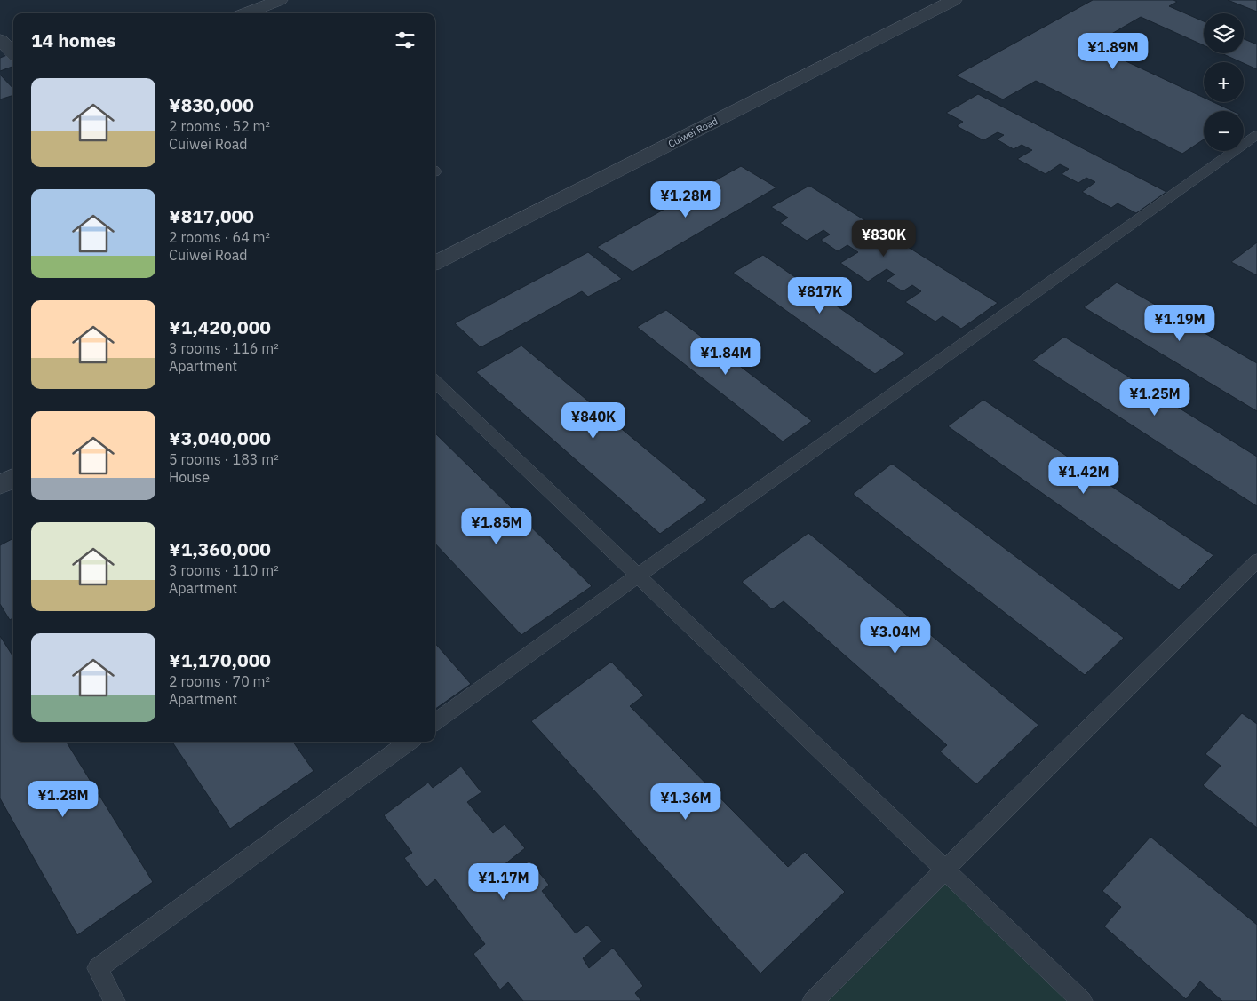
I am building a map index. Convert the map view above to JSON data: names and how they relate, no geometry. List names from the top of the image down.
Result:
{
  "streets": {
    "street": ["Cuiwei Road"]
  },
  "page": {
    "map_buttons": ["+", "−"],
    "heading": "14 homes",
    "price": [
      "¥1.89M",
      "¥1.28M",
      "¥830K",
      "¥817K",
      "¥1.19M",
      "¥1.84M",
      "¥1.25M",
      "¥840K",
      "¥1.42M",
      "¥1.85M",
      "¥3.04M",
      "¥1.28M",
      "¥1.36M",
      "¥1.17M"
    ],
    "list": [
      {
        "name": "¥830,000",
        "note": "2 rooms · 52 m² · Cuiwei Road"
      },
      {
        "name": "¥817,000",
        "note": "2 rooms · 64 m² · Cuiwei Road"
      },
      {
        "name": "¥1,420,000",
        "note": "3 rooms · 116 m² · Apartment"
      },
      {
        "name": "¥3,040,000",
        "note": "5 rooms · 183 m² · House"
      },
      {
        "name": "¥1,360,000",
        "note": "3 rooms · 110 m² · Apartment"
      },
      {
        "name": "¥1,170,000",
        "note": "2 rooms · 70 m² · Apartment"
      }
    ]
  }
}
